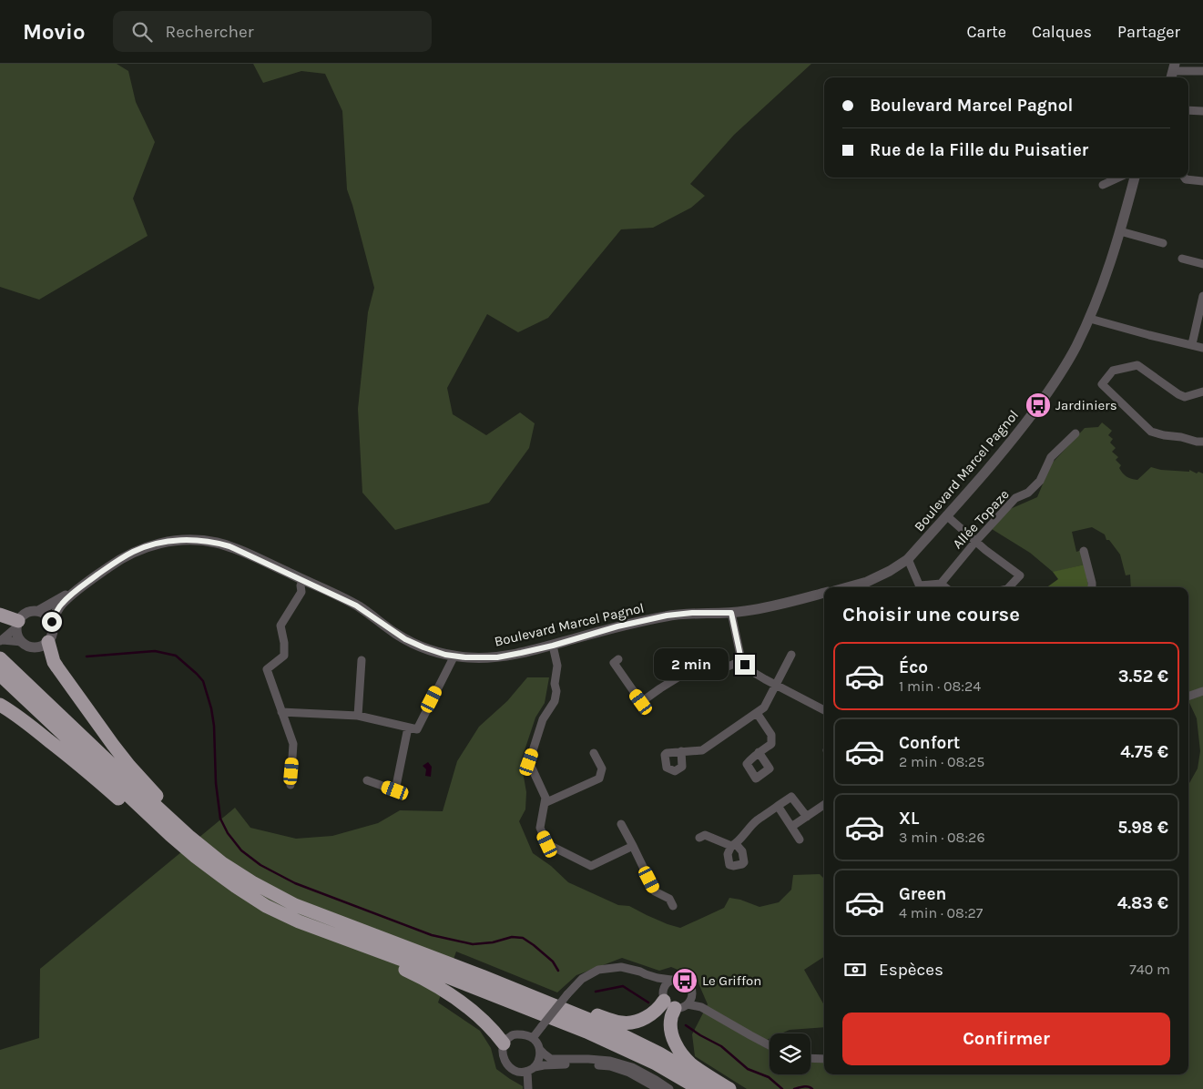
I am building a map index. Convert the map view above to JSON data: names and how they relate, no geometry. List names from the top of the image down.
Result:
{
  "streets": {
    "street": ["Boulevard Marcel Pagnol", "Allée Topaze"]
  },
  "places": {
    "bus stop": ["Jardiniers", "Le Griffon"]
  },
  "page": {
    "header": "Movio",
    "search": "Rechercher",
    "nav": ["Carte", "Calques", "Partager"],
    "banner": ["Boulevard Marcel Pagnol", "Rue de la Fille du Puisatier"],
    "heading": "Choisir une course",
    "list": [
      {
        "name": "Éco",
        "note": "1 min · 08:24",
        "value": "3.52 €"
      },
      {
        "name": "Confort",
        "note": "2 min · 08:25",
        "value": "4.75 €"
      },
      {
        "name": "XL",
        "note": "3 min · 08:26",
        "value": "5.98 €"
      },
      {
        "name": "Green",
        "note": "4 min · 08:27",
        "value": "4.83 €"
      }
    ],
    "bubble": "2 min",
    "pay": ["Espèces", "740 m"],
    "buttons": "Confirmer"
  }
}
